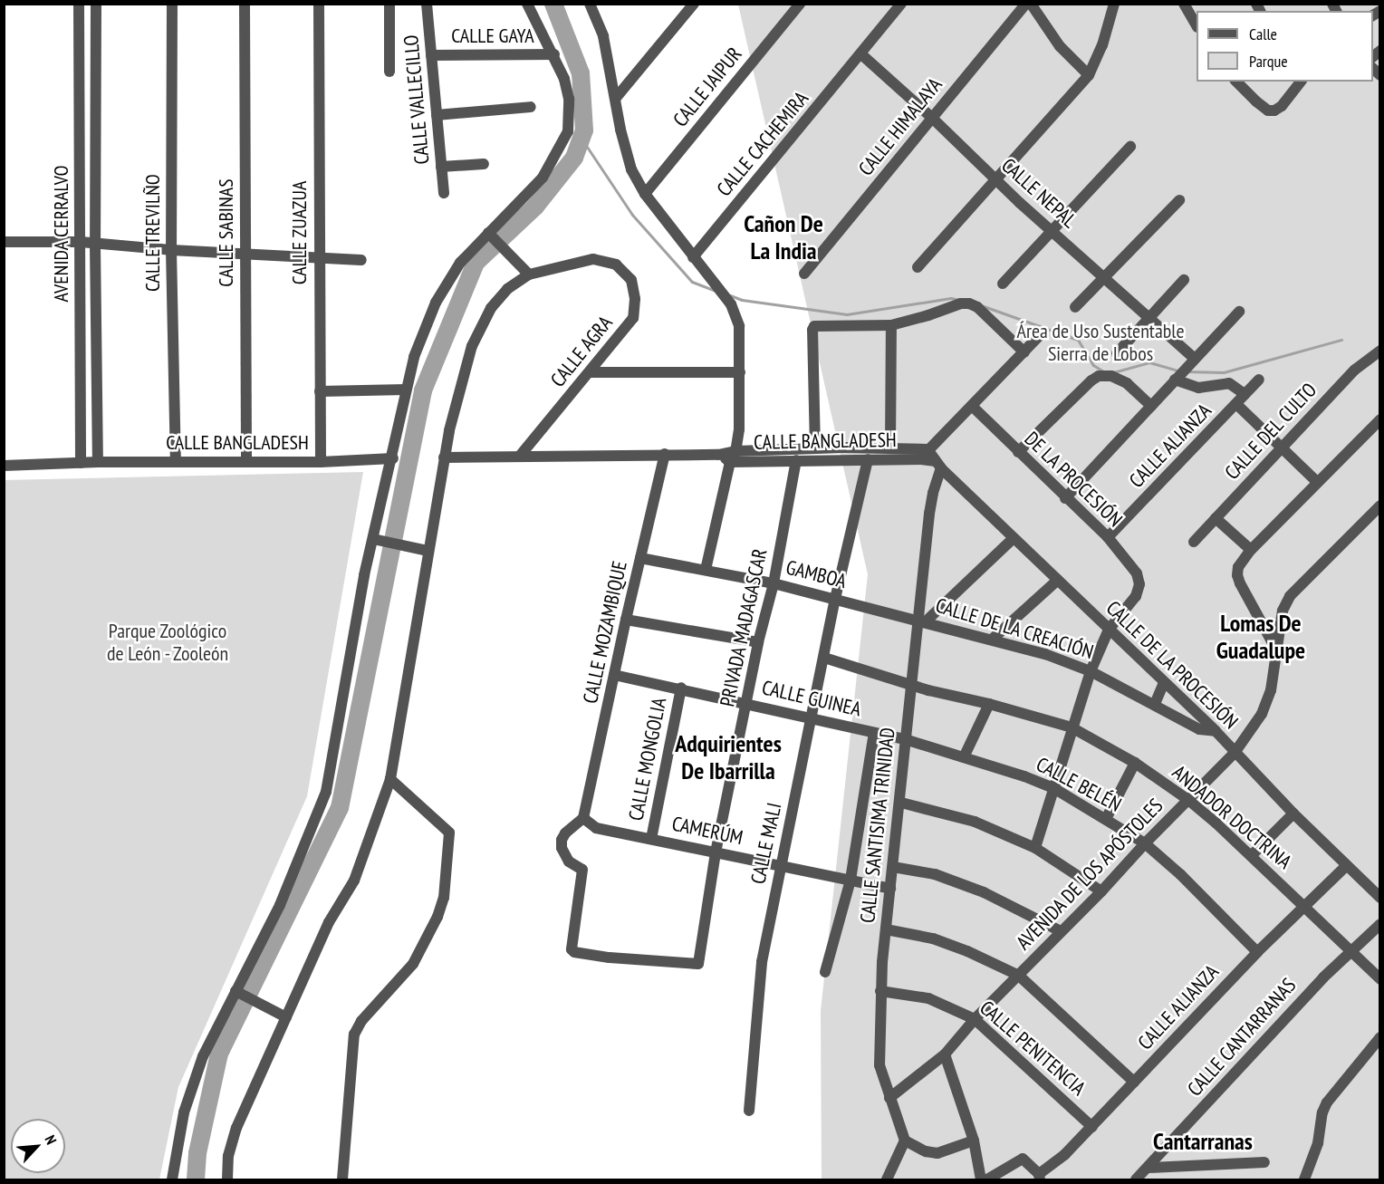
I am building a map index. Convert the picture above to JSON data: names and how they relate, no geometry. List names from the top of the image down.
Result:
{
  "streets": {
    "street": [
      "CALLE GAYA",
      "CALLE JAIPUR",
      "CALLE VALLECILLO",
      "CALLE HIMALAYA",
      "CALLE CACHEMIRA",
      "CALLE NEPAL",
      "CALLE TREVILÑO",
      "CALLE SABINAS",
      "CALLE ZUAZUA",
      "AVENIDA CERRALVO",
      "CALLE AGRA",
      "CALLE DEL CULTO",
      "CALLE BANGLADESH",
      "CALLE ALIANZA",
      "DE LA PROCESIÓN",
      "GAMBOA",
      "PRIVADA MADAGASCAR",
      "CALLE DE LA CREACIÓN",
      "CALLE MOZAMBIQUE",
      "CALLE DE LA PROCESIÓN",
      "CALLE GUINEA",
      "CALLE MONGOLIA",
      "CALLE BELÉN",
      "ANDADOR DOCTRINA",
      "CALLE SANTISIMA TRINIDAD",
      "CAMERÚM",
      "CALLE MALI",
      "AVENIDA DE LOS APÓSTOLES",
      "CALLE CANTARRANAS",
      "CALLE PENITENCIA"
    ]
  },
  "crossings": [
    ["CALLE GAYA", "CALLE VALLECILLO"],
    ["CALLE HIMALAYA", "CALLE NEPAL"],
    ["CALLE CACHEMIRA", "CALLE NEPAL"],
    ["CALLE TREVILÑO", "CALLE BANGLADESH"],
    ["CALLE SABINAS", "CALLE BANGLADESH"],
    ["CALLE ZUAZUA", "CALLE BANGLADESH"],
    ["AVENIDA CERRALVO", "CALLE BANGLADESH"],
    ["CALLE AGRA", "CALLE BANGLADESH"],
    ["CALLE BANGLADESH", "DE LA PROCESIÓN"],
    ["CALLE BANGLADESH", "PRIVADA MADAGASCAR"],
    ["CALLE BANGLADESH", "CALLE MOZAMBIQUE"],
    ["CALLE BANGLADESH", "CALLE DE LA PROCESIÓN"],
    ["CALLE BANGLADESH", "CALLE MALI"],
    ["CALLE ALIANZA", "DE LA PROCESIÓN"],
    ["CALLE ALIANZA", "CALLE DE LA PROCESIÓN"],
    ["CALLE ALIANZA", "CALLE BELÉN"],
    ["CALLE ALIANZA", "ANDADOR DOCTRINA"],
    ["CALLE ALIANZA", "CALLE PENITENCIA"],
    ["DE LA PROCESIÓN", "CALLE DE LA PROCESIÓN"],
    ["GAMBOA", "PRIVADA MADAGASCAR"],
    ["GAMBOA", "CALLE DE LA CREACIÓN"],
    ["GAMBOA", "CALLE MOZAMBIQUE"],
    ["GAMBOA", "CALLE SANTISIMA TRINIDAD"],
    ["GAMBOA", "CALLE MALI"],
    ["PRIVADA MADAGASCAR", "CALLE MOZAMBIQUE"],
    ["PRIVADA MADAGASCAR", "CALLE GUINEA"],
    ["PRIVADA MADAGASCAR", "CAMERÚM"],
    ["CALLE DE LA CREACIÓN", "CALLE DE LA PROCESIÓN"],
    ["CALLE DE LA CREACIÓN", "CALLE SANTISIMA TRINIDAD"],
    ["CALLE MOZAMBIQUE", "CALLE GUINEA"],
    ["CALLE MOZAMBIQUE", "CAMERÚM"],
    ["CALLE DE LA PROCESIÓN", "CALLE SANTISIMA TRINIDAD"],
    ["CALLE DE LA PROCESIÓN", "AVENIDA DE LOS APÓSTOLES"],
    ["CALLE GUINEA", "CALLE MONGOLIA"],
    ["CALLE GUINEA", "CALLE BELÉN"],
    ["CALLE GUINEA", "CALLE SANTISIMA TRINIDAD"],
    ["CALLE GUINEA", "CALLE MALI"],
    ["CALLE MONGOLIA", "CAMERÚM"],
    ["CALLE BELÉN", "CALLE SANTISIMA TRINIDAD"],
    ["CALLE BELÉN", "AVENIDA DE LOS APÓSTOLES"],
    ["ANDADOR DOCTRINA", "CALLE SANTISIMA TRINIDAD"],
    ["ANDADOR DOCTRINA", "CALLE MALI"],
    ["ANDADOR DOCTRINA", "AVENIDA DE LOS APÓSTOLES"],
    ["ANDADOR DOCTRINA", "CALLE CANTARRANAS"],
    ["CALLE SANTISIMA TRINIDAD", "CAMERÚM"],
    ["CALLE SANTISIMA TRINIDAD", "AVENIDA DE LOS APÓSTOLES"],
    ["CALLE SANTISIMA TRINIDAD", "CALLE PENITENCIA"],
    ["CAMERÚM", "CALLE MALI"],
    ["AVENIDA DE LOS APÓSTOLES", "CALLE PENITENCIA"]
  ],
  "districts": [
    "Cañon De La India",
    "Lomas De Guadalupe",
    "Adquirientes De Ibarrilla",
    "Cantarranas"
  ],
  "parks": ["Área de Uso Sustentable Sierra de Lobos", "Parque Zoológico de León - Zooleón"],
  "legend": ["Calle", "Parque"],
  "north": "top right"
}
